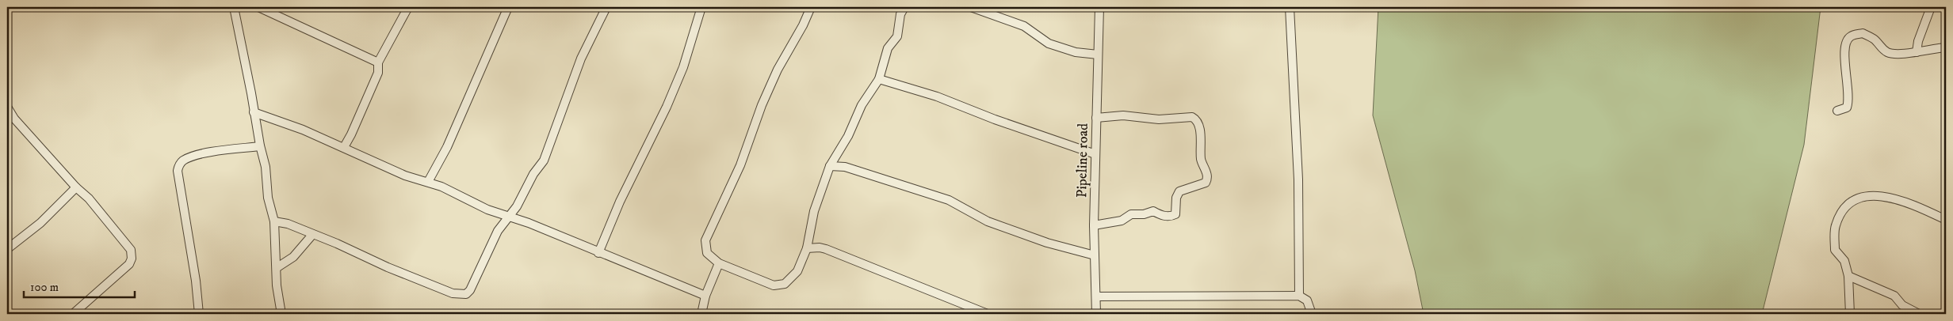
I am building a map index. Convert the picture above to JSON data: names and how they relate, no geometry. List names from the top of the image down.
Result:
{
  "streets": {
    "street": ["Pipeline road"]
  },
  "scale_bar": "100 m"
}
